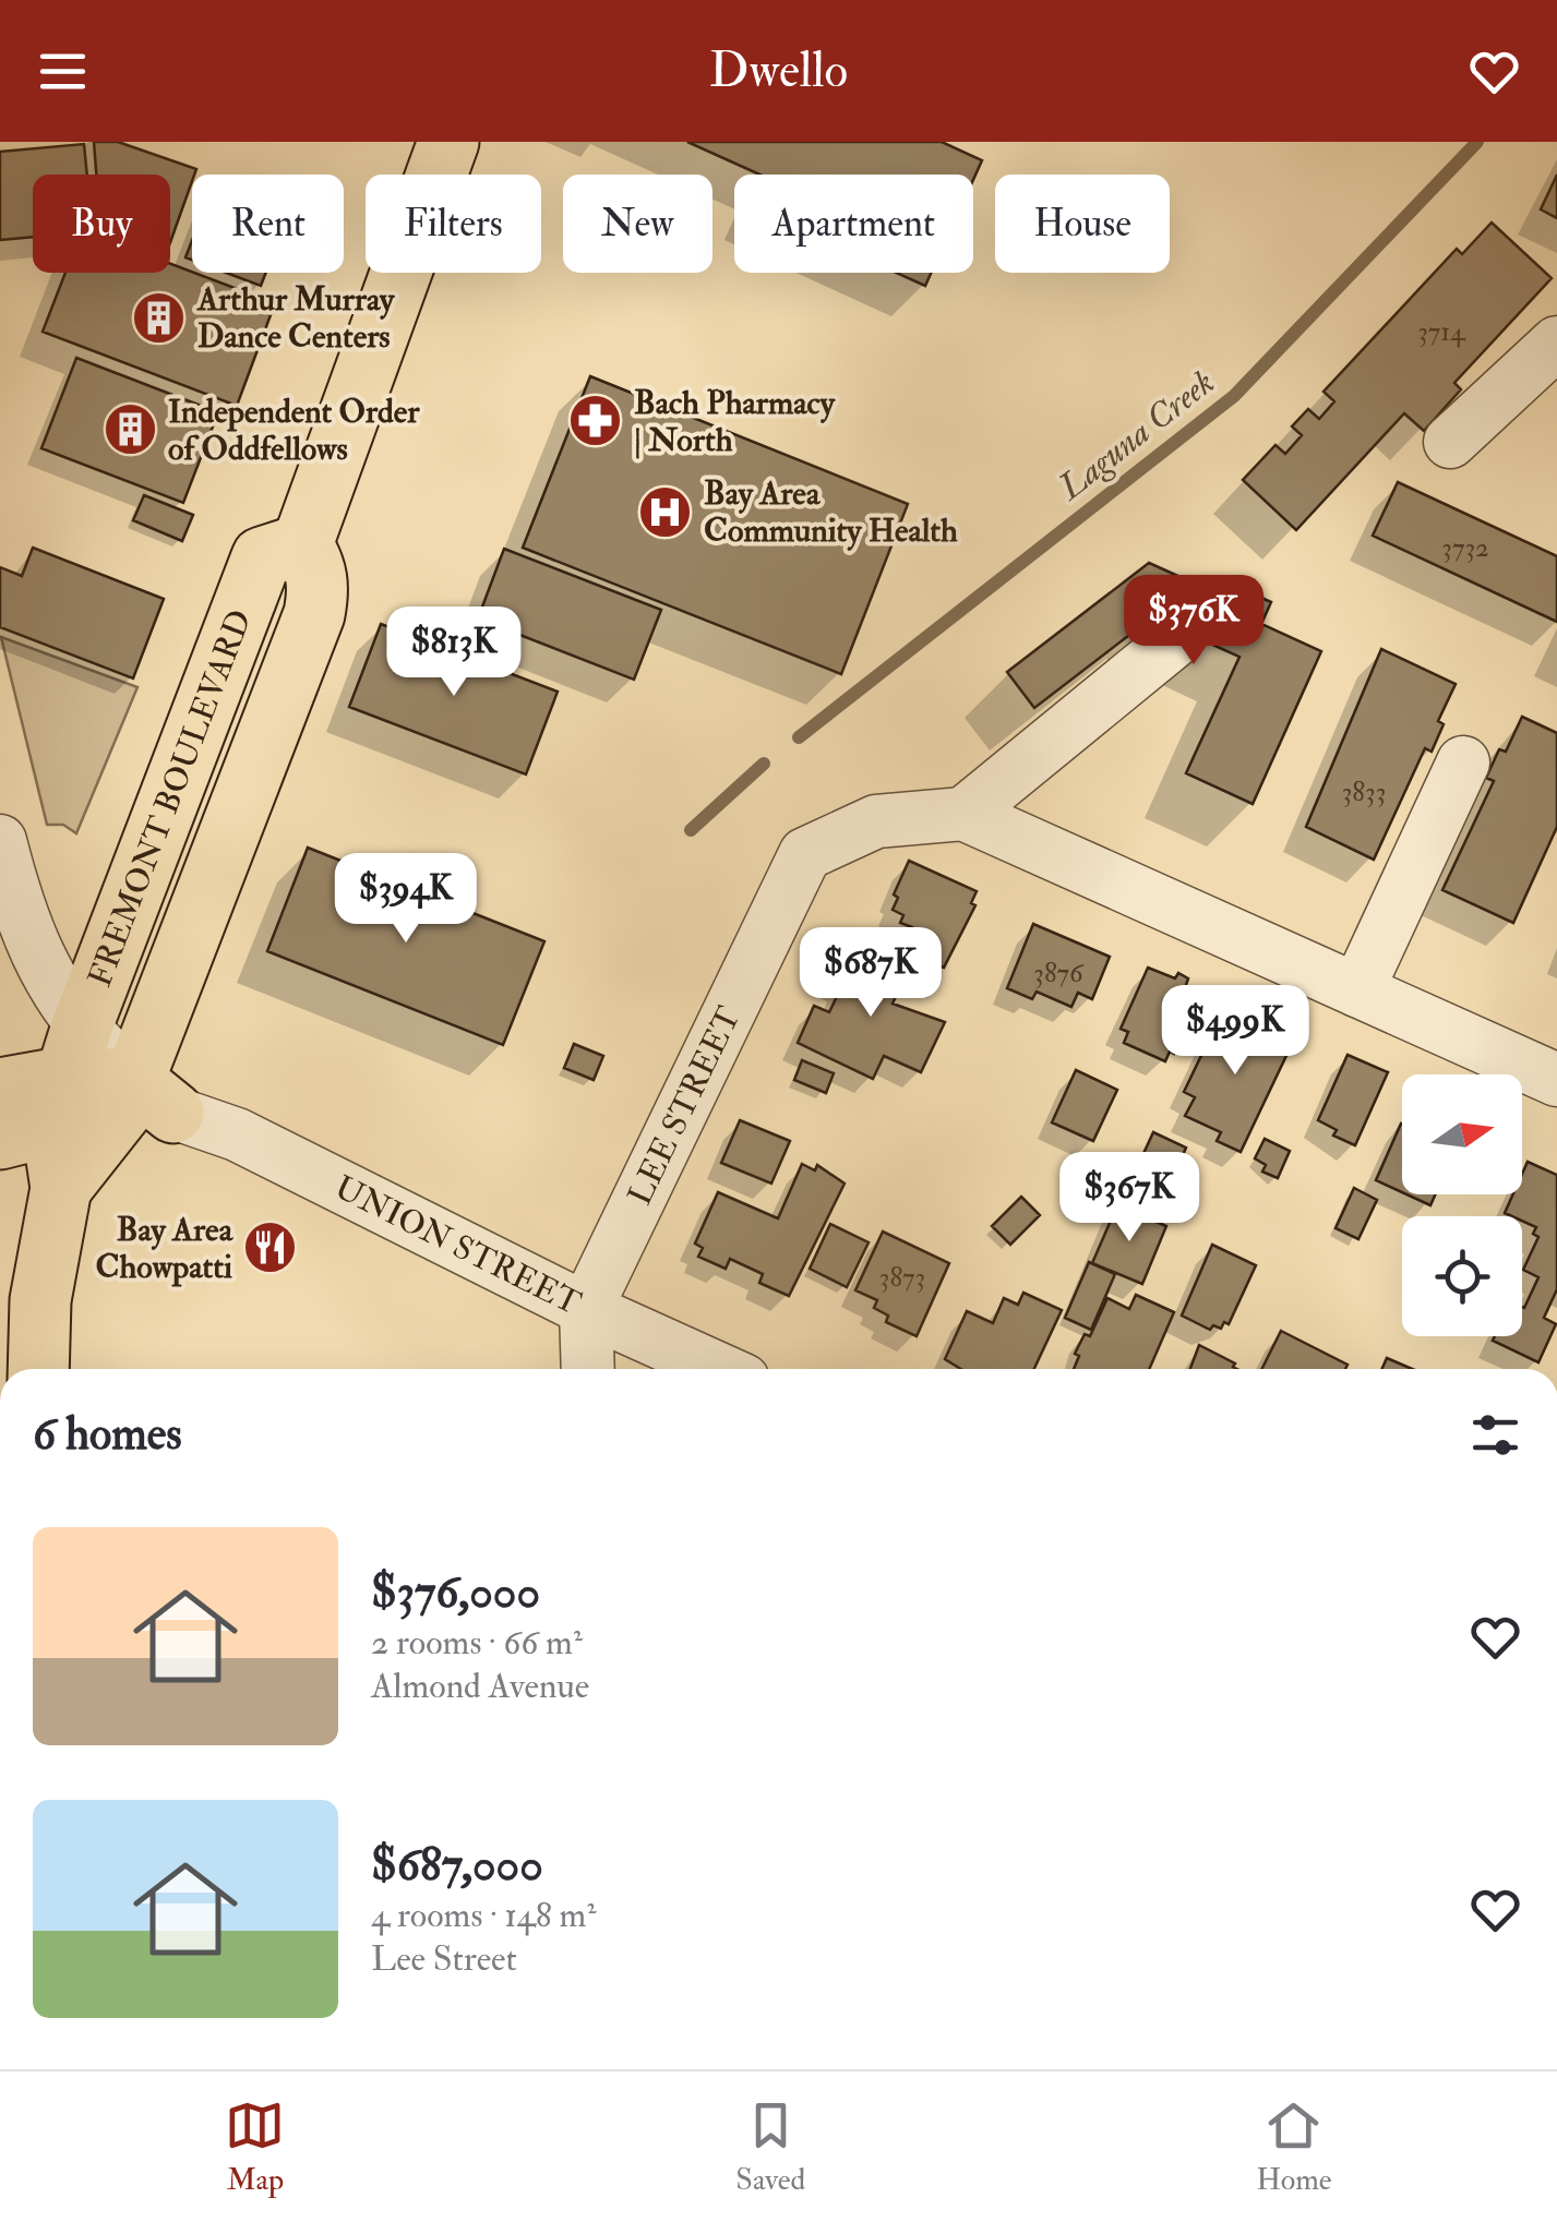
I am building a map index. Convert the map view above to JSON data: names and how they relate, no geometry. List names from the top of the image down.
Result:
{
  "streets": {
    "main road": ["FREMONT BOULEVARD"],
    "street": ["LEE STREET", "UNION STREET"]
  },
  "crossings": [
    ["FREMONT BOULEVARD", "UNION STREET"],
    ["LEE STREET", "UNION STREET"]
  ],
  "water": ["Laguna Creek"],
  "places": {
    "building": ["Arthur Murray Dance Centers", "Independent Order of Oddfellows"],
    "pharmacy": ["Bach Pharmacy | North"],
    "hospital": ["Bay Area Community Health"],
    "restaurant": ["Bay Area Chowpatti"]
  },
  "house_numbers": [
    "3714",
    "3732",
    "3833",
    "3876",
    "3873"
  ],
  "north": "right",
  "page": {
    "header": "Dwello",
    "chip": [
      "Buy",
      "Rent",
      "Filters",
      "New",
      "Apartment",
      "House"
    ],
    "price": [
      "$376K",
      "$813K",
      "$394K",
      "$687K",
      "$499K",
      "$367K"
    ],
    "heading": "6 homes",
    "list": [
      {
        "name": "$376,000",
        "note": "2 rooms · 66 m² · Almond Avenue"
      },
      {
        "name": "$687,000",
        "note": "4 rooms · 148 m² · Lee Street"
      }
    ],
    "tabs": ["Map", "Saved", "Home"]
  }
}
